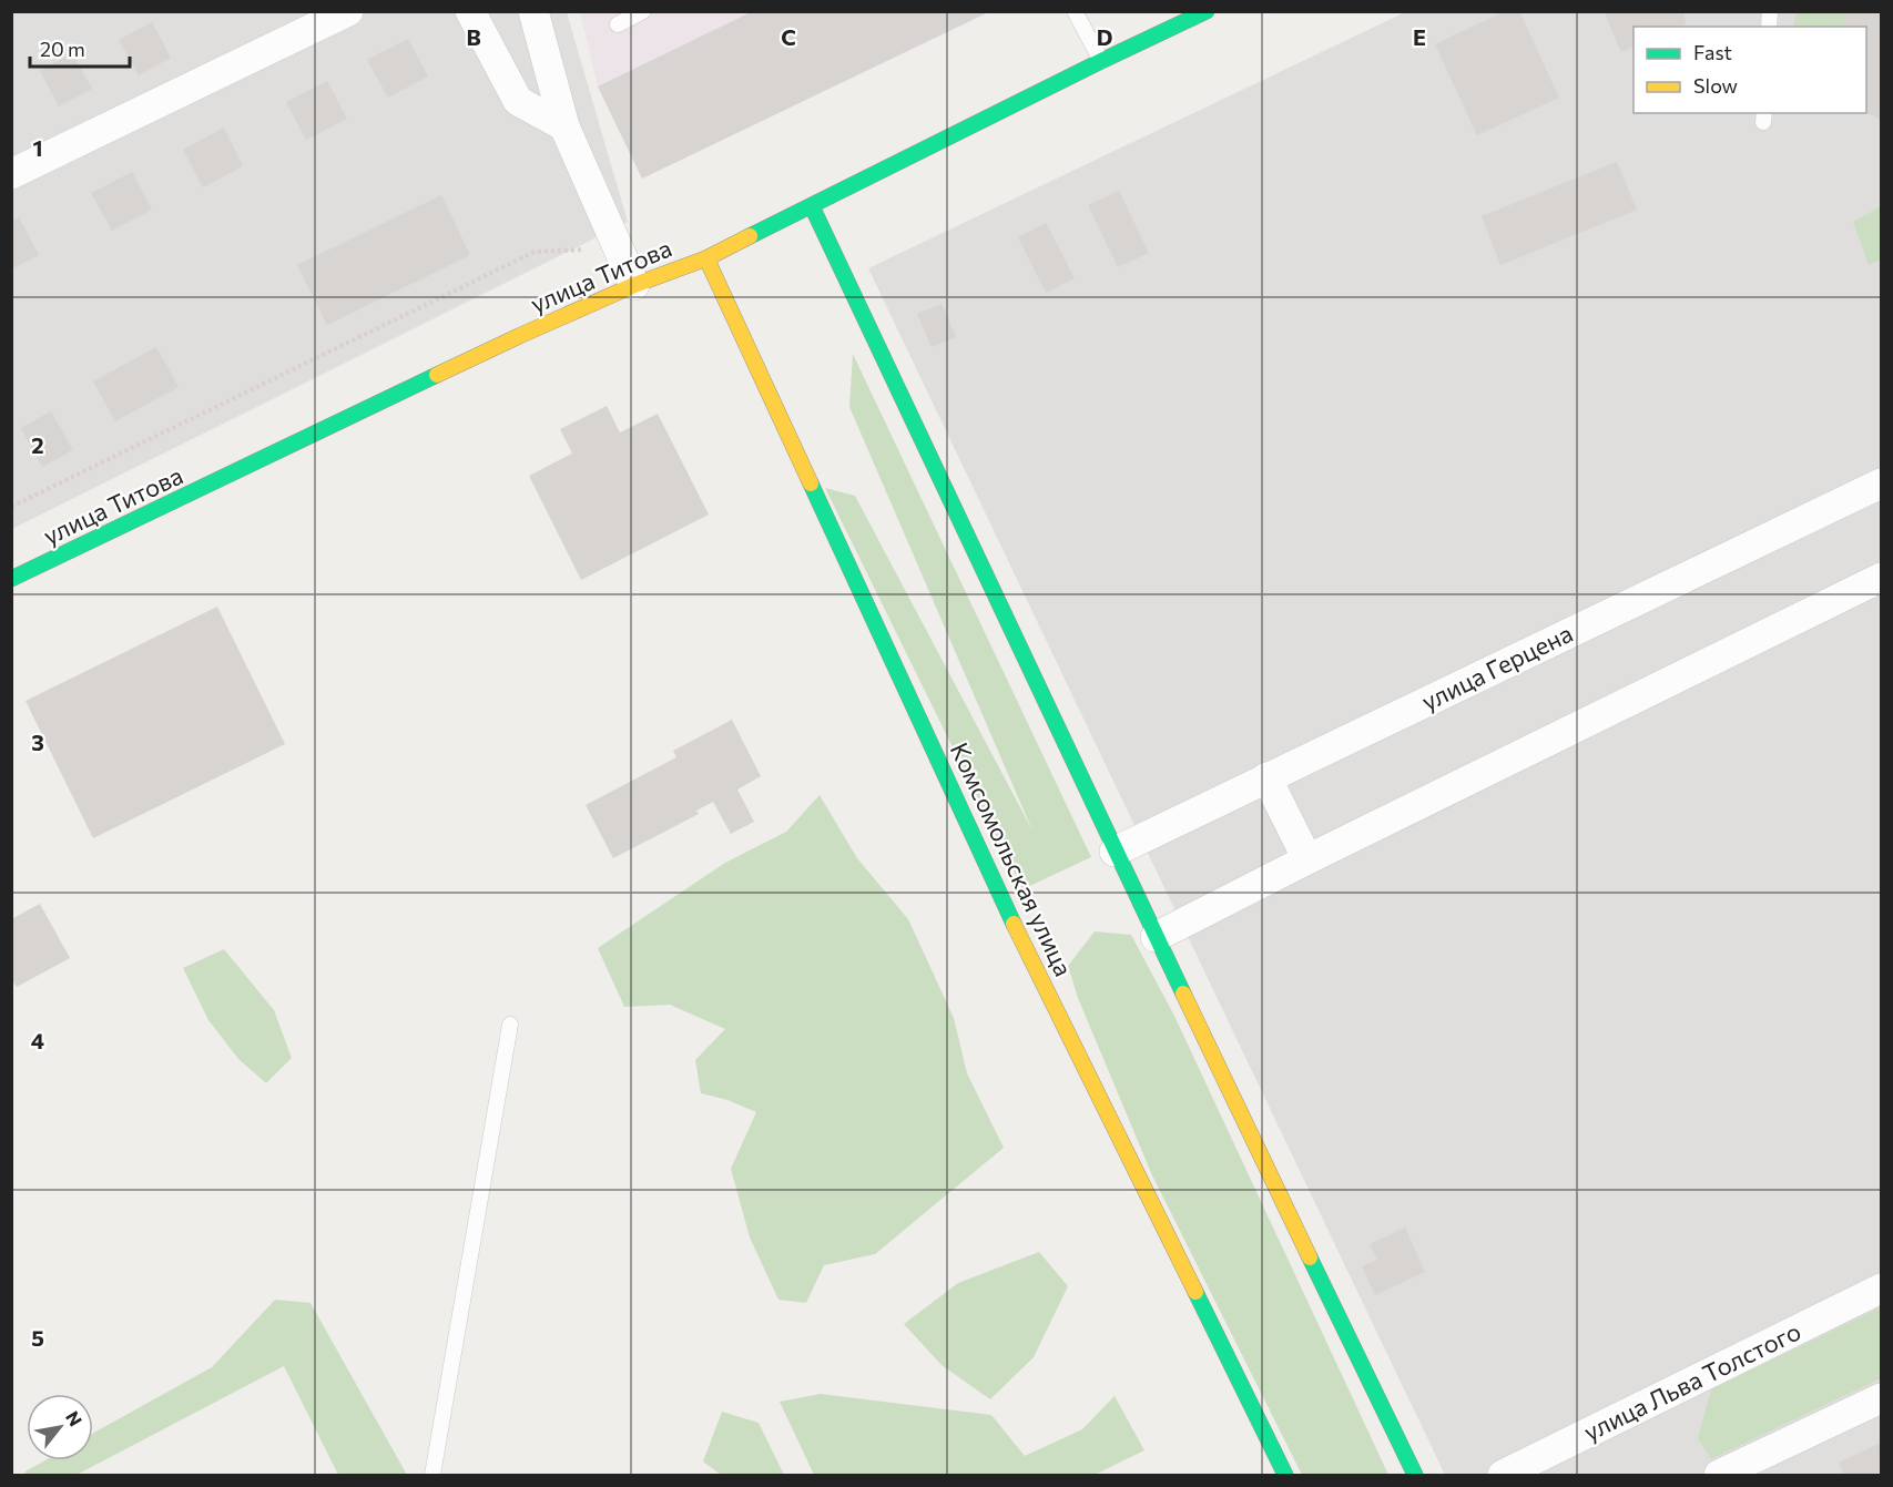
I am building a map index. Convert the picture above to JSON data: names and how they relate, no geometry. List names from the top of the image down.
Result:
{
  "streets": {
    "street": [
      "улица Титова",
      "улица Герцена",
      "Комсомольская улица",
      "улица Льва Толстого"
    ]
  },
  "crossings": [
    ["улица Титова", "Комсомольская улица"]
  ],
  "legend": ["Fast", "Slow"],
  "scale_bar": "20 m",
  "north": "top right",
  "grid": {
    "columns": [
      "B",
      "C",
      "D",
      "E"
    ],
    "rows": [
      "1",
      "2",
      "3",
      "4",
      "5"
    ]
  }
}
